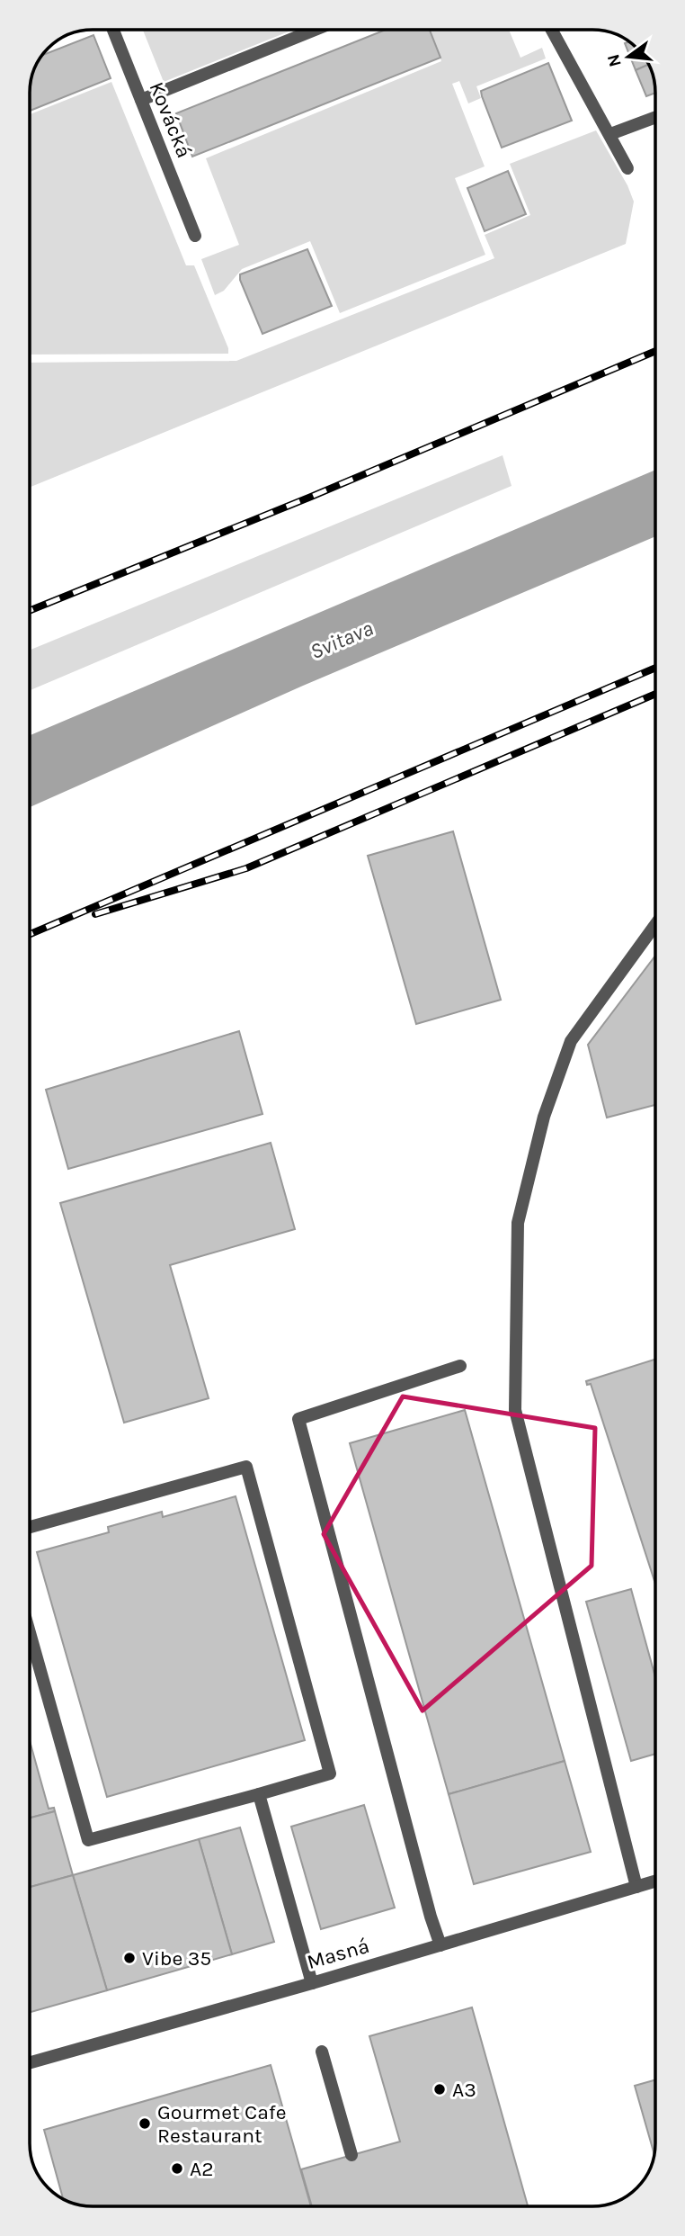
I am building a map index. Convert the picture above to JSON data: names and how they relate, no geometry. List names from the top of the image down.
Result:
{
  "streets": {
    "street": ["Kovácká", "Masná"]
  },
  "water": ["Svitava"],
  "places": [
    "Vibe 35",
    "A3",
    "Gourmet Cafe Restaurant",
    "A2"
  ],
  "north": "left"
}
